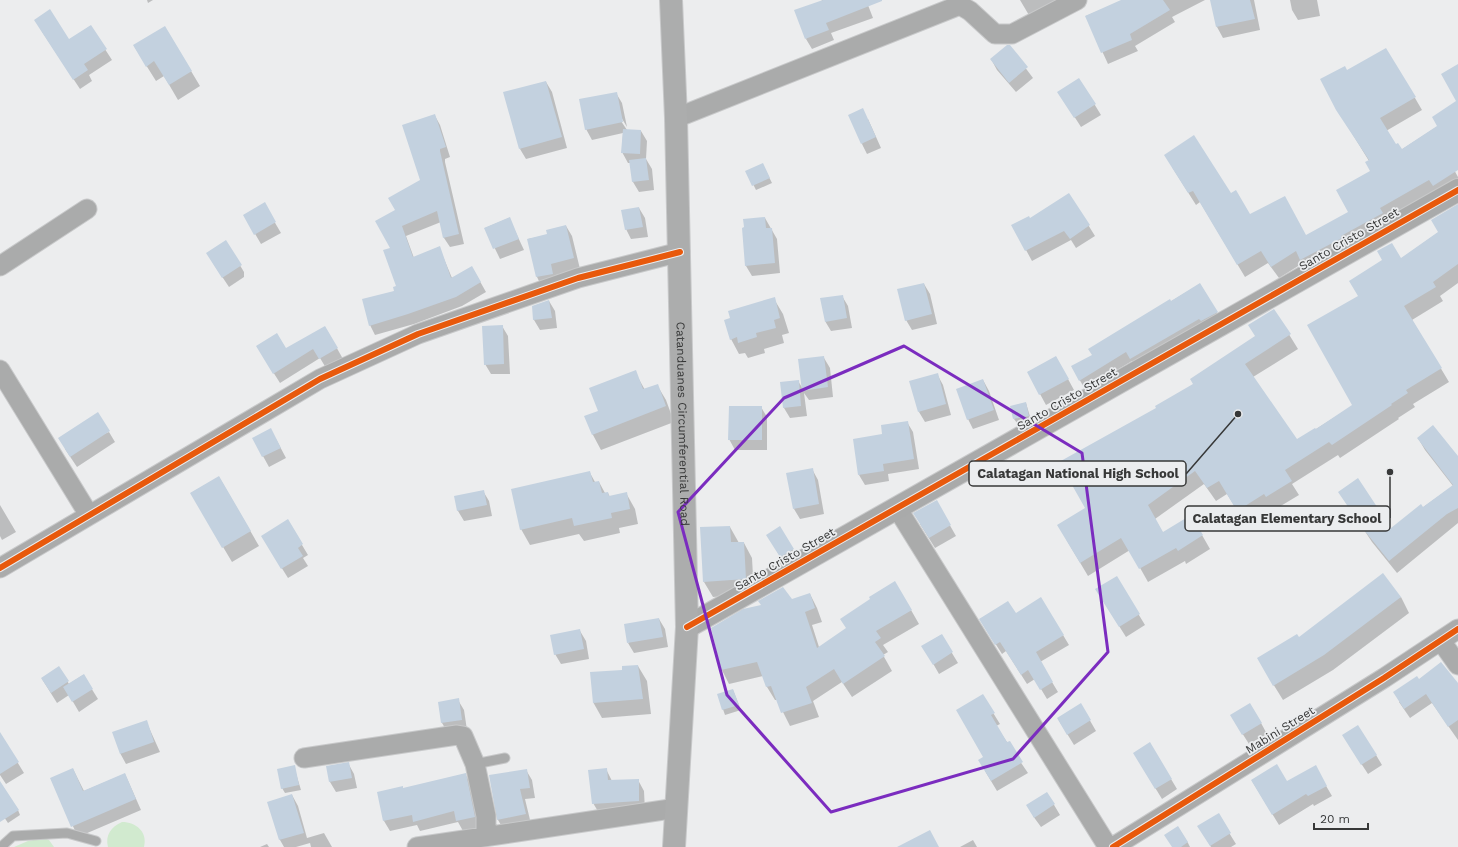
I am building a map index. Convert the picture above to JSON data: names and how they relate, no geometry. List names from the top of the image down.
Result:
{
  "streets": {
    "main road": ["Catanduanes Circumferential Road"],
    "street": ["Santo Cristo Street", "Mabini Street"]
  },
  "crossings": [
    ["Santo Cristo Street", "Catanduanes Circumferential Road"]
  ],
  "places": ["Calatagan National High School", "Calatagan Elementary School"],
  "scale_bar": "20 m"
}
